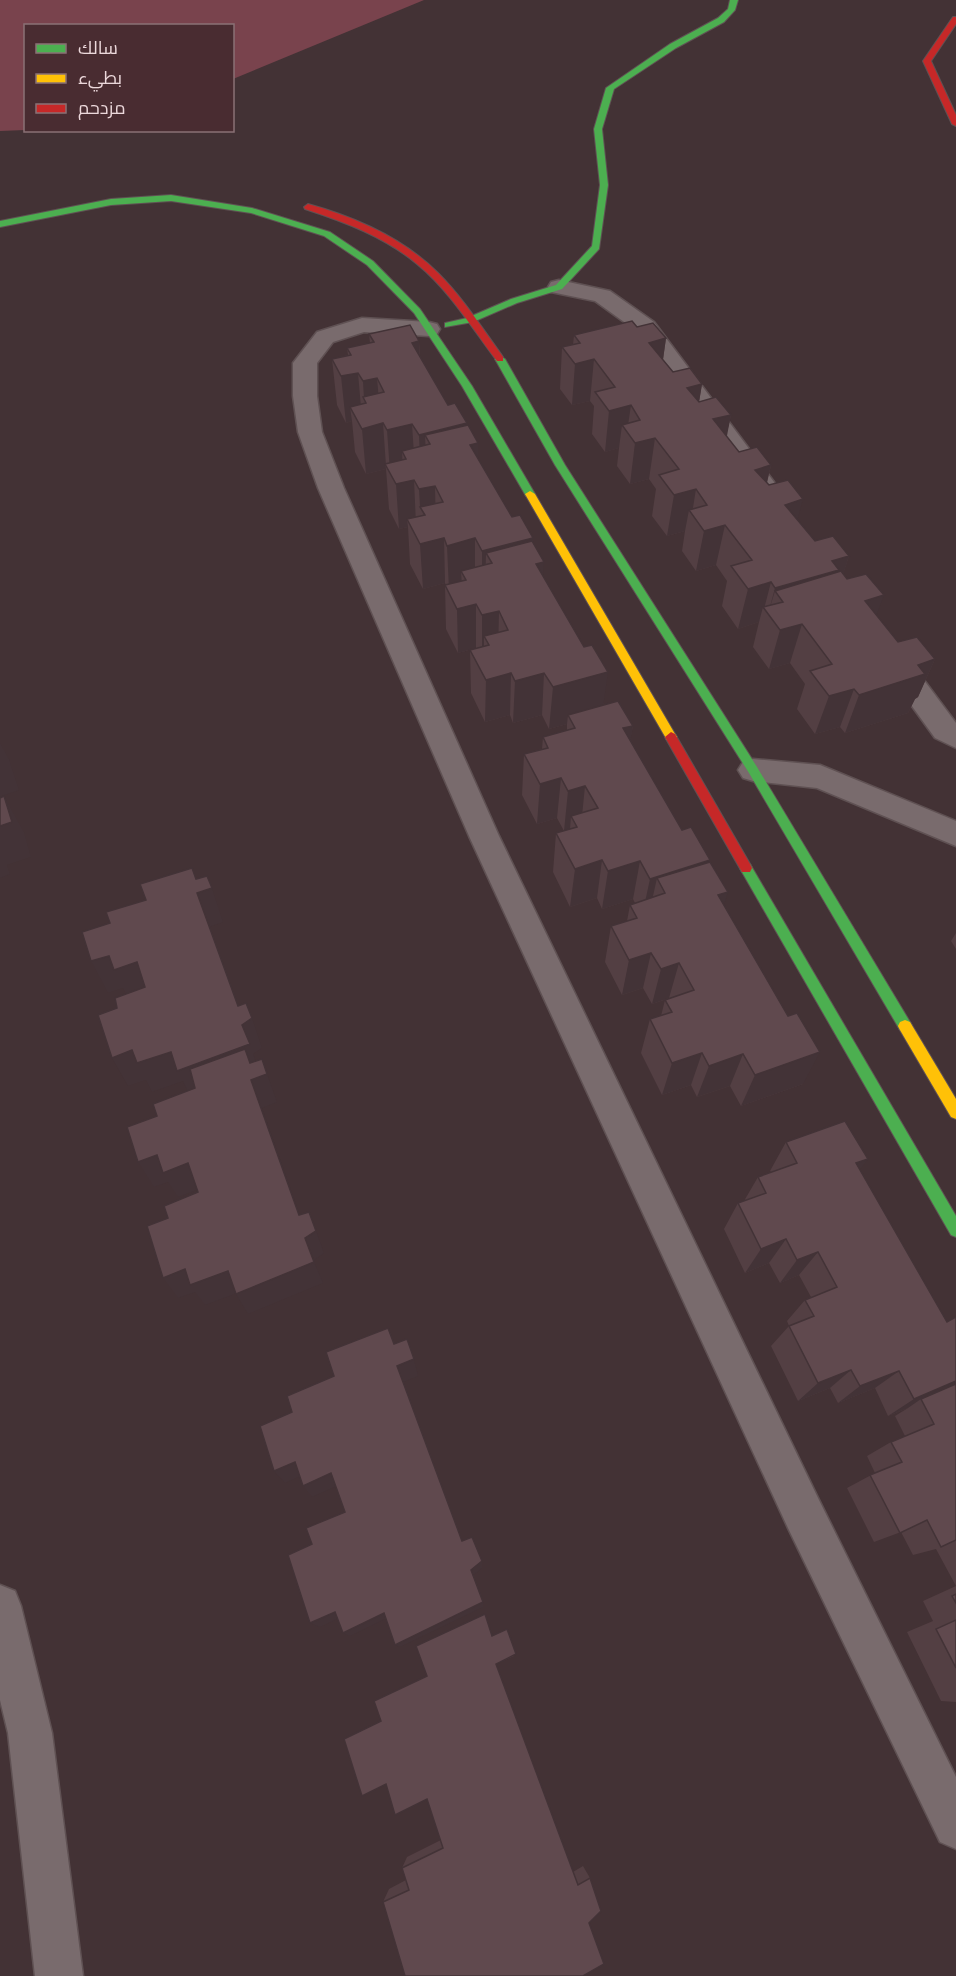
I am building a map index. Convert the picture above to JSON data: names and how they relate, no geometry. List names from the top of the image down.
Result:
{
  "legend": ["سالك", "بطيء", "مزدحم"]
}
